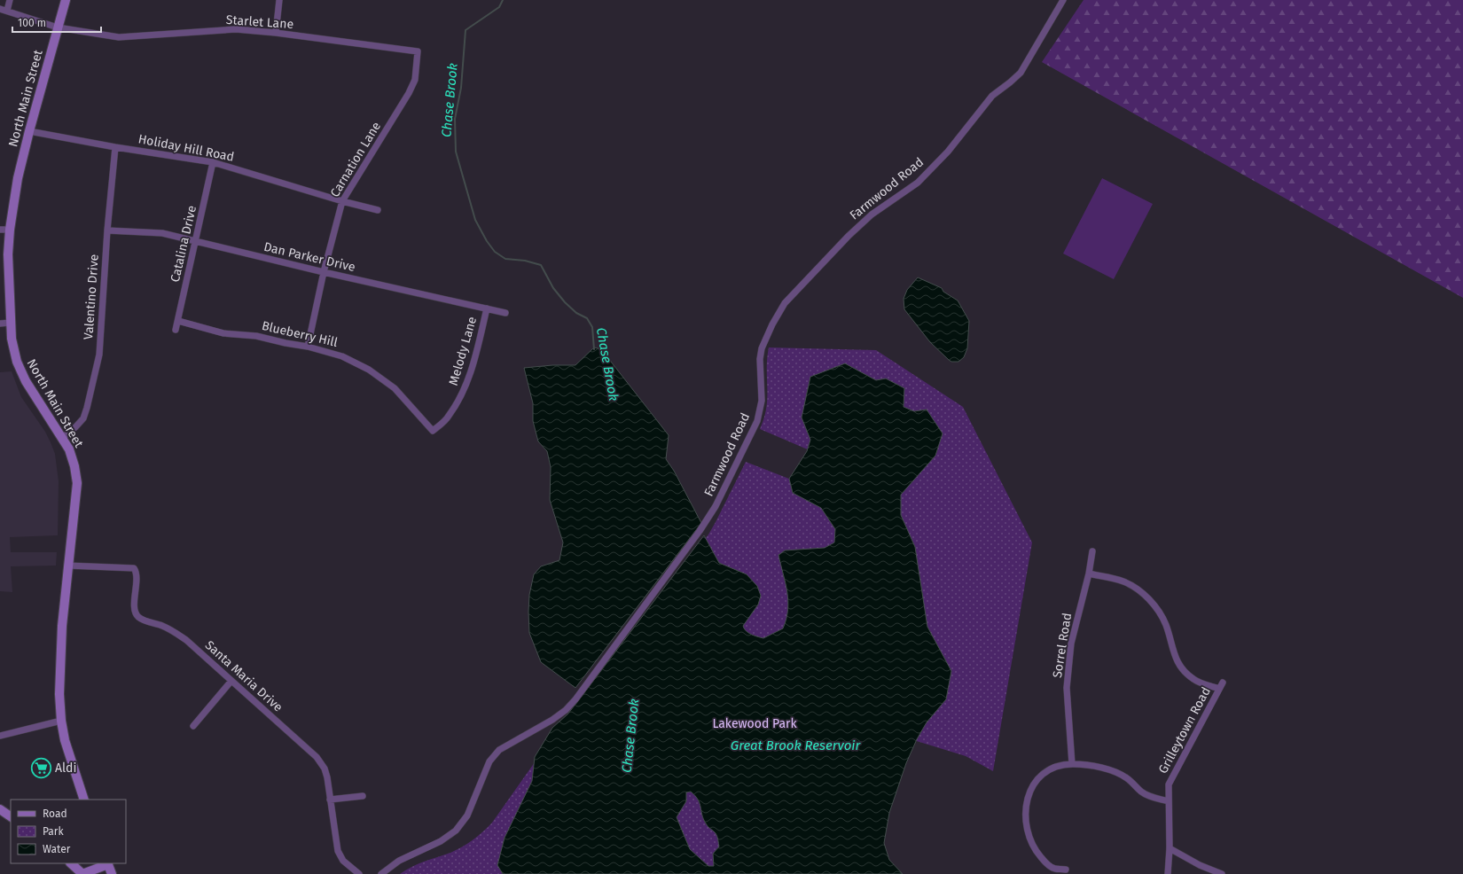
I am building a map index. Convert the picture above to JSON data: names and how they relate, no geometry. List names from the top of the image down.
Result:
{
  "streets": {
    "main road": ["North Main Street"],
    "street": [
      "Starlet Lane",
      "Holiday Hill Road",
      "Carnation Lane",
      "Farmwood Road",
      "Catalina Drive",
      "Dan Parker Drive",
      "Valentino Drive",
      "Blueberry Hill",
      "Melody Lane",
      "Sorrel Road",
      "Santa Maria Drive",
      "Grilleytown Road"
    ]
  },
  "crossings": [
    ["Starlet Lane", "North Main Street"],
    ["Starlet Lane", "Carnation Lane"],
    ["North Main Street", "Holiday Hill Road"],
    ["North Main Street", "Valentino Drive"],
    ["North Main Street", "Santa Maria Drive"],
    ["Holiday Hill Road", "Carnation Lane"],
    ["Holiday Hill Road", "Catalina Drive"],
    ["Holiday Hill Road", "Valentino Drive"],
    ["Carnation Lane", "Dan Parker Drive"],
    ["Carnation Lane", "Blueberry Hill"],
    ["Catalina Drive", "Dan Parker Drive"],
    ["Catalina Drive", "Blueberry Hill"],
    ["Dan Parker Drive", "Valentino Drive"],
    ["Dan Parker Drive", "Melody Lane"],
    ["Blueberry Hill", "Melody Lane"]
  ],
  "water": ["Chase Brook", "Great Brook Reservoir"],
  "parks": ["Lakewood Park"],
  "places": {
    "supermarket": ["Aldi"]
  },
  "legend": ["Road", "Park", "Water"],
  "scale_bar": "100 m"
}
